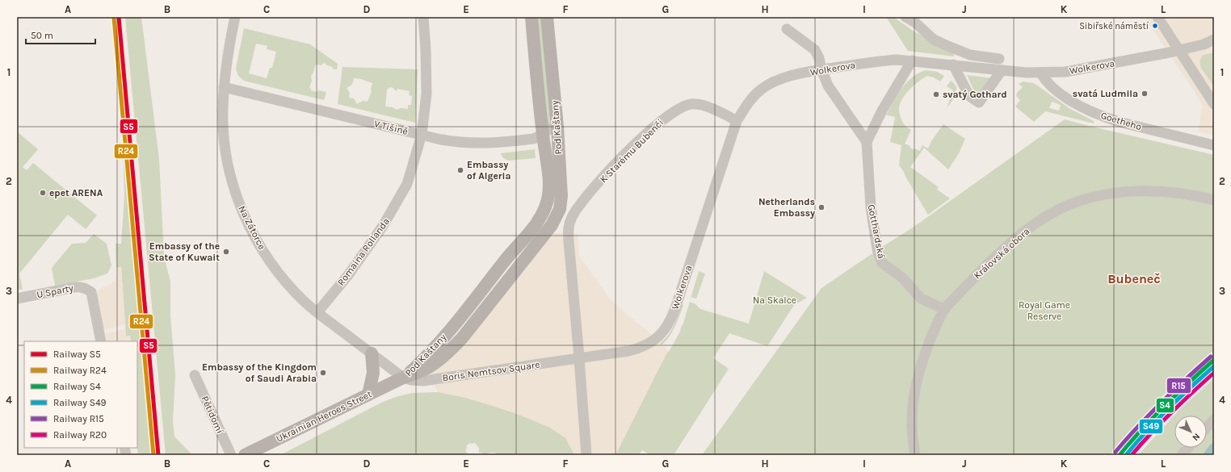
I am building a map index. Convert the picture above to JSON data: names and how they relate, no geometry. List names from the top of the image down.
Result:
{
  "streets": {
    "main road": ["Pod Kaštany", "Ukrainian Heroes Street"],
    "street": [
      "Wolkerova",
      "Goetheho",
      "V Tišině",
      "K Starému Bubenči",
      "Na Zátorce",
      "Gotthardská",
      "Romaina Rollanda",
      "Královská obora",
      "U Sparty",
      "Boris Nemtsov Square",
      "Pětidomí"
    ]
  },
  "crossings": [
    ["Wolkerova", "Goetheho"],
    ["Wolkerova", "K Starému Bubenči"],
    ["Wolkerova", "Gotthardská"],
    ["Wolkerova", "Boris Nemtsov Square"],
    ["V Tišině", "Pod Kaštany"],
    ["V Tišině", "Na Zátorce"],
    ["V Tišině", "Romaina Rollanda"],
    ["Pod Kaštany", "Na Zátorce"],
    ["Pod Kaštany", "Boris Nemtsov Square"],
    ["Pod Kaštany", "Ukrainian Heroes Street"],
    ["K Starému Bubenči", "Boris Nemtsov Square"],
    ["Na Zátorce", "Romaina Rollanda"],
    ["Na Zátorce", "Boris Nemtsov Square"],
    ["Na Zátorce", "Ukrainian Heroes Street"],
    ["Gotthardská", "Královská obora"],
    ["Boris Nemtsov Square", "Ukrainian Heroes Street"]
  ],
  "districts": ["Bubeneč"],
  "parks": ["Na Skalce", "Royal Game Reserve"],
  "places": [
    "Sibiřské náměstí",
    "svatá Ludmila",
    "svatý Gothard",
    "Embassy of Algeria",
    "epet ARENA",
    "Netherlands Embassy",
    "Embassy of the State of Kuwait",
    "Embassy of the Kingdom of Saudi Arabia"
  ],
  "lines": [
    "rail line S5",
    "rail line R24",
    "rail line R15",
    "rail line S4",
    "rail line S49",
    "rail line R20"
  ],
  "legend": [
    "Railway S5",
    "Railway R24",
    "Railway S4",
    "Railway S49",
    "Railway R15",
    "Railway R20"
  ],
  "scale_bar": "50 m",
  "north": "bottom right",
  "grid": {
    "columns": [
      "A",
      "B",
      "C",
      "D",
      "E",
      "F",
      "G",
      "H",
      "I",
      "J",
      "K",
      "L"
    ],
    "rows": [
      "1",
      "2",
      "3",
      "4"
    ]
  }
}
